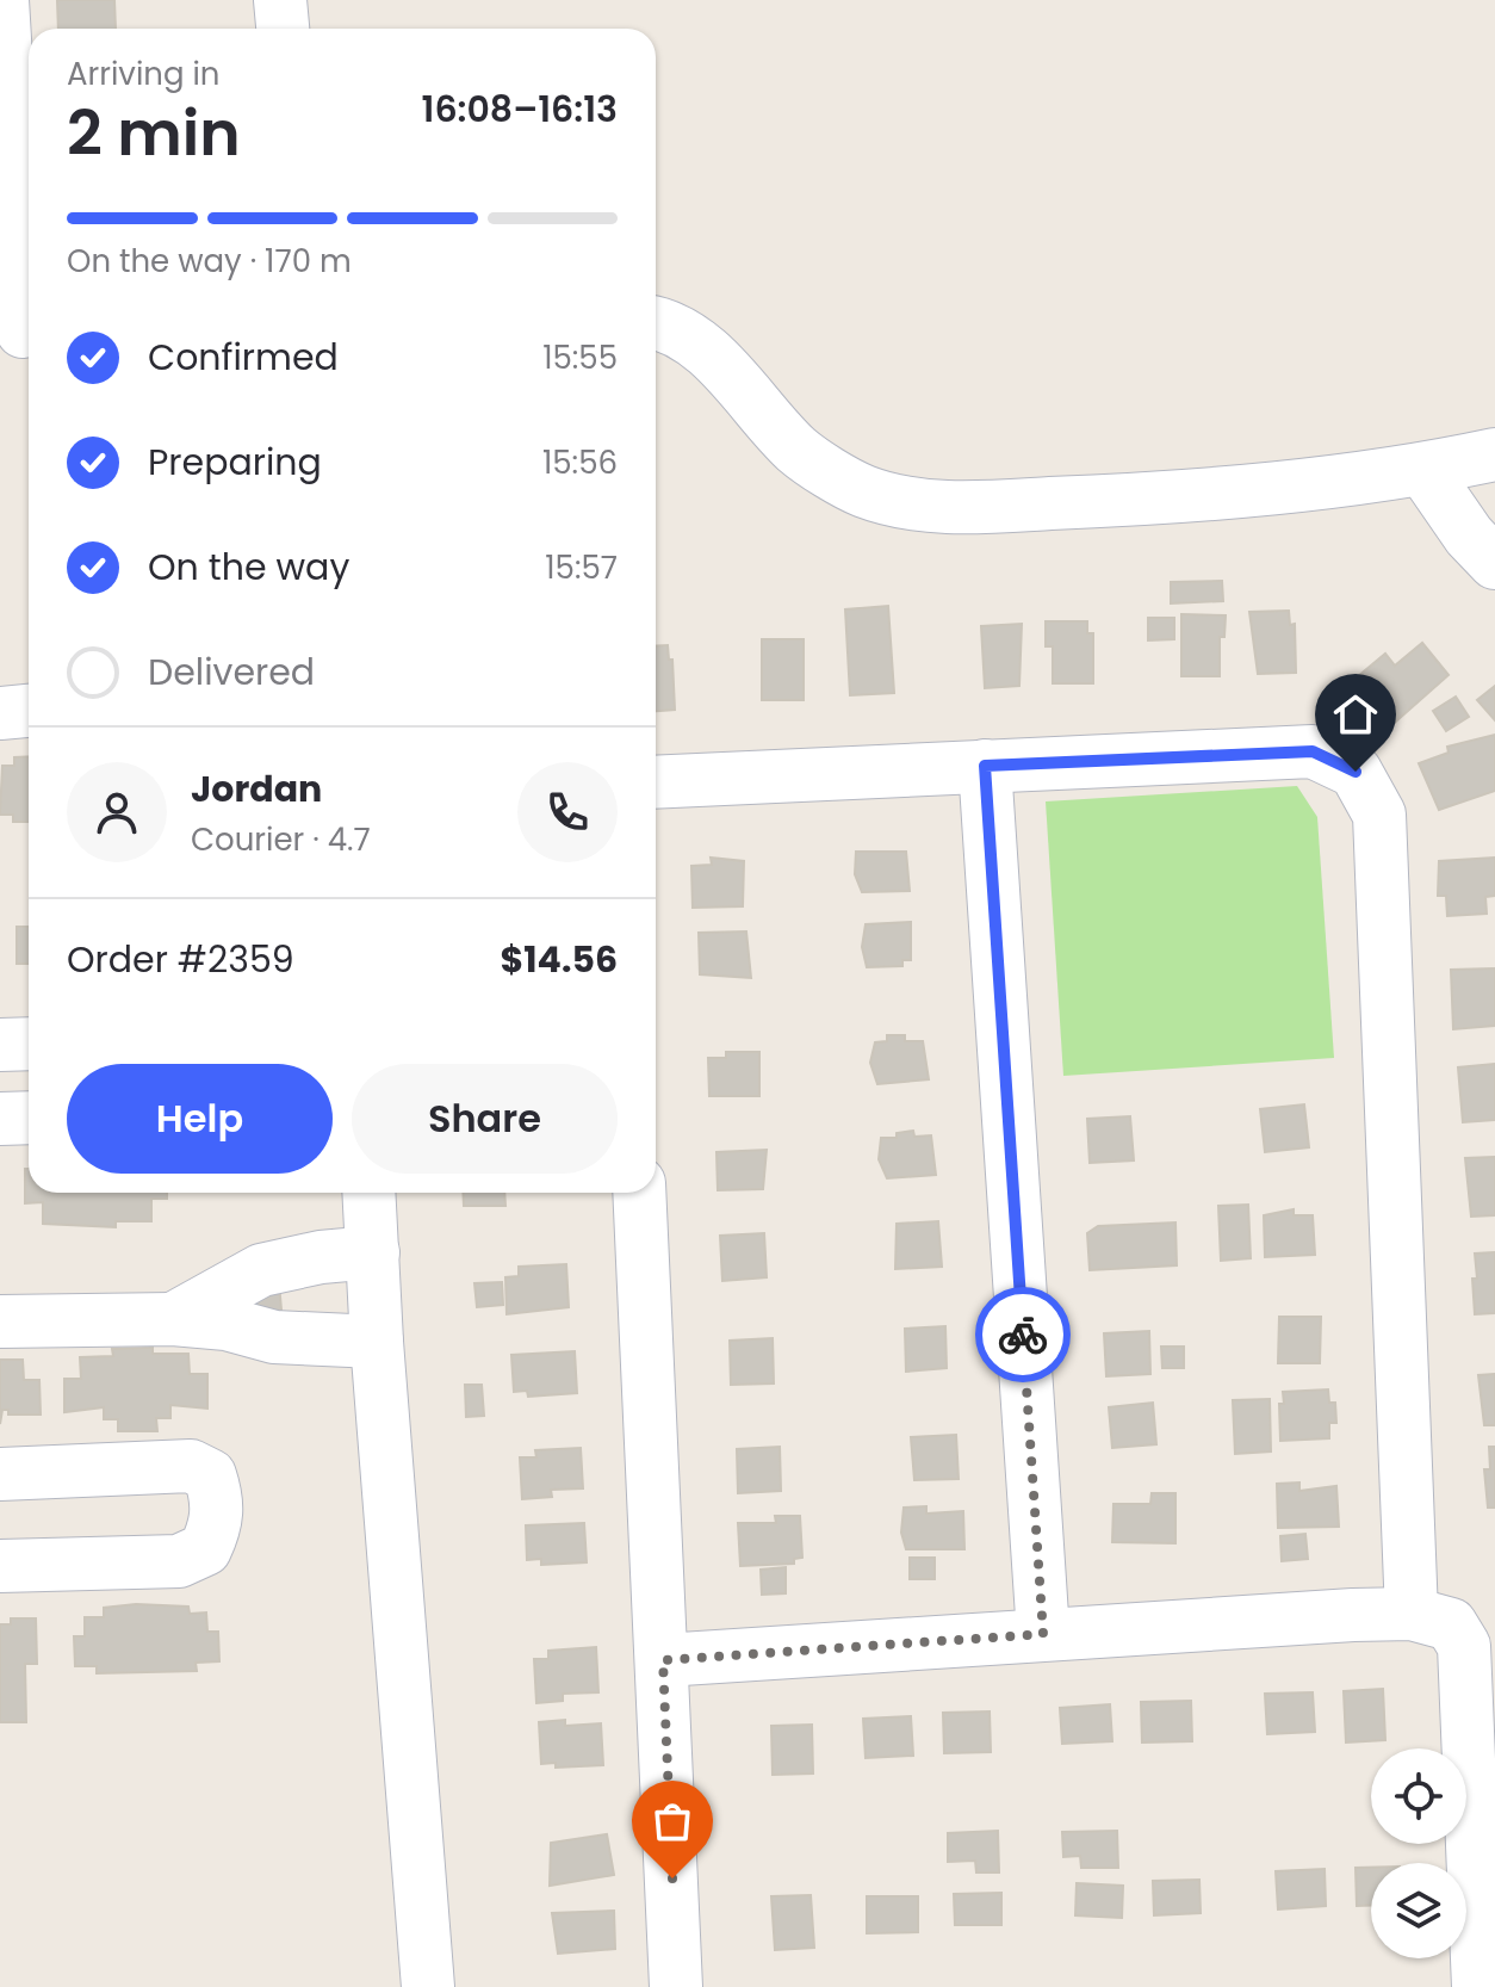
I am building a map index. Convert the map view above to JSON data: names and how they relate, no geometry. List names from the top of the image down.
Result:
{
  "page": {
    "heading": ["2 min", "Arriving in", "16:08–16:13"],
    "panel": [
      "Jordan",
      "Courier · 4.7",
      "Order #2359",
      "$14.56"
    ],
    "bar": "On the way · 170 m",
    "list": [
      ["Confirmed", "15:55"],
      ["Preparing", "15:56"],
      ["On the way", "15:57"],
      "Delivered"
    ],
    "buttons": ["Help", "Share"]
  }
}
